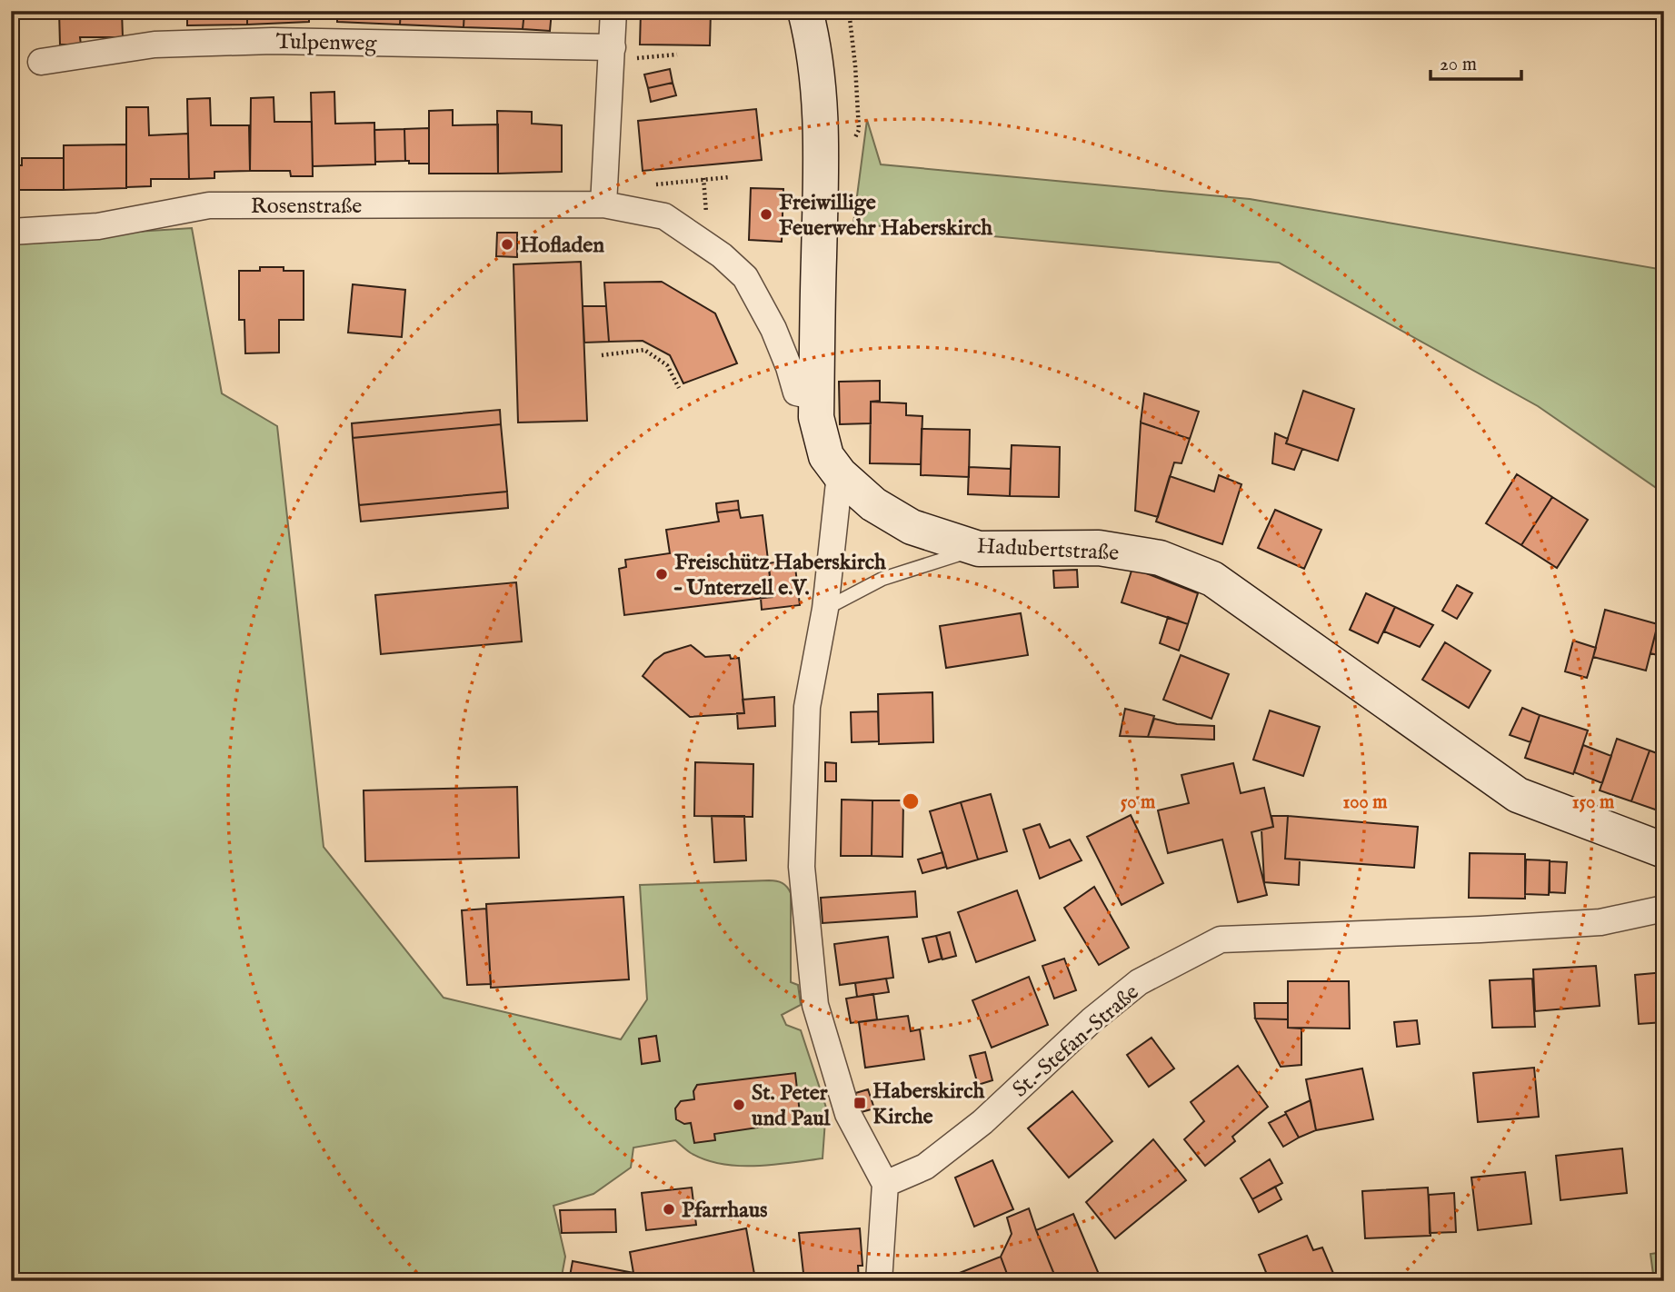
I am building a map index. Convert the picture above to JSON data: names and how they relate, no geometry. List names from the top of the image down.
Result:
{
  "streets": {
    "street": [
      "Tulpenweg",
      "Rosenstraße",
      "Hadubertstraße",
      "St.-Stefan-Straße"
    ]
  },
  "crossings": [
    ["Rosenstraße", "Hadubertstraße"]
  ],
  "places": {
    "other": [
      "Freiwillige Feuerwehr Haberskirch",
      "Hofladen",
      "Freischütz Haberskirch – Unterzell e.V.",
      "St. Peter und Paul",
      "Pfarrhaus"
    ],
    "transit": ["Haberskirch Kirche"]
  },
  "scale_bar": "20 m",
  "rings": ["50 m", "100 m", "150 m"]
}
